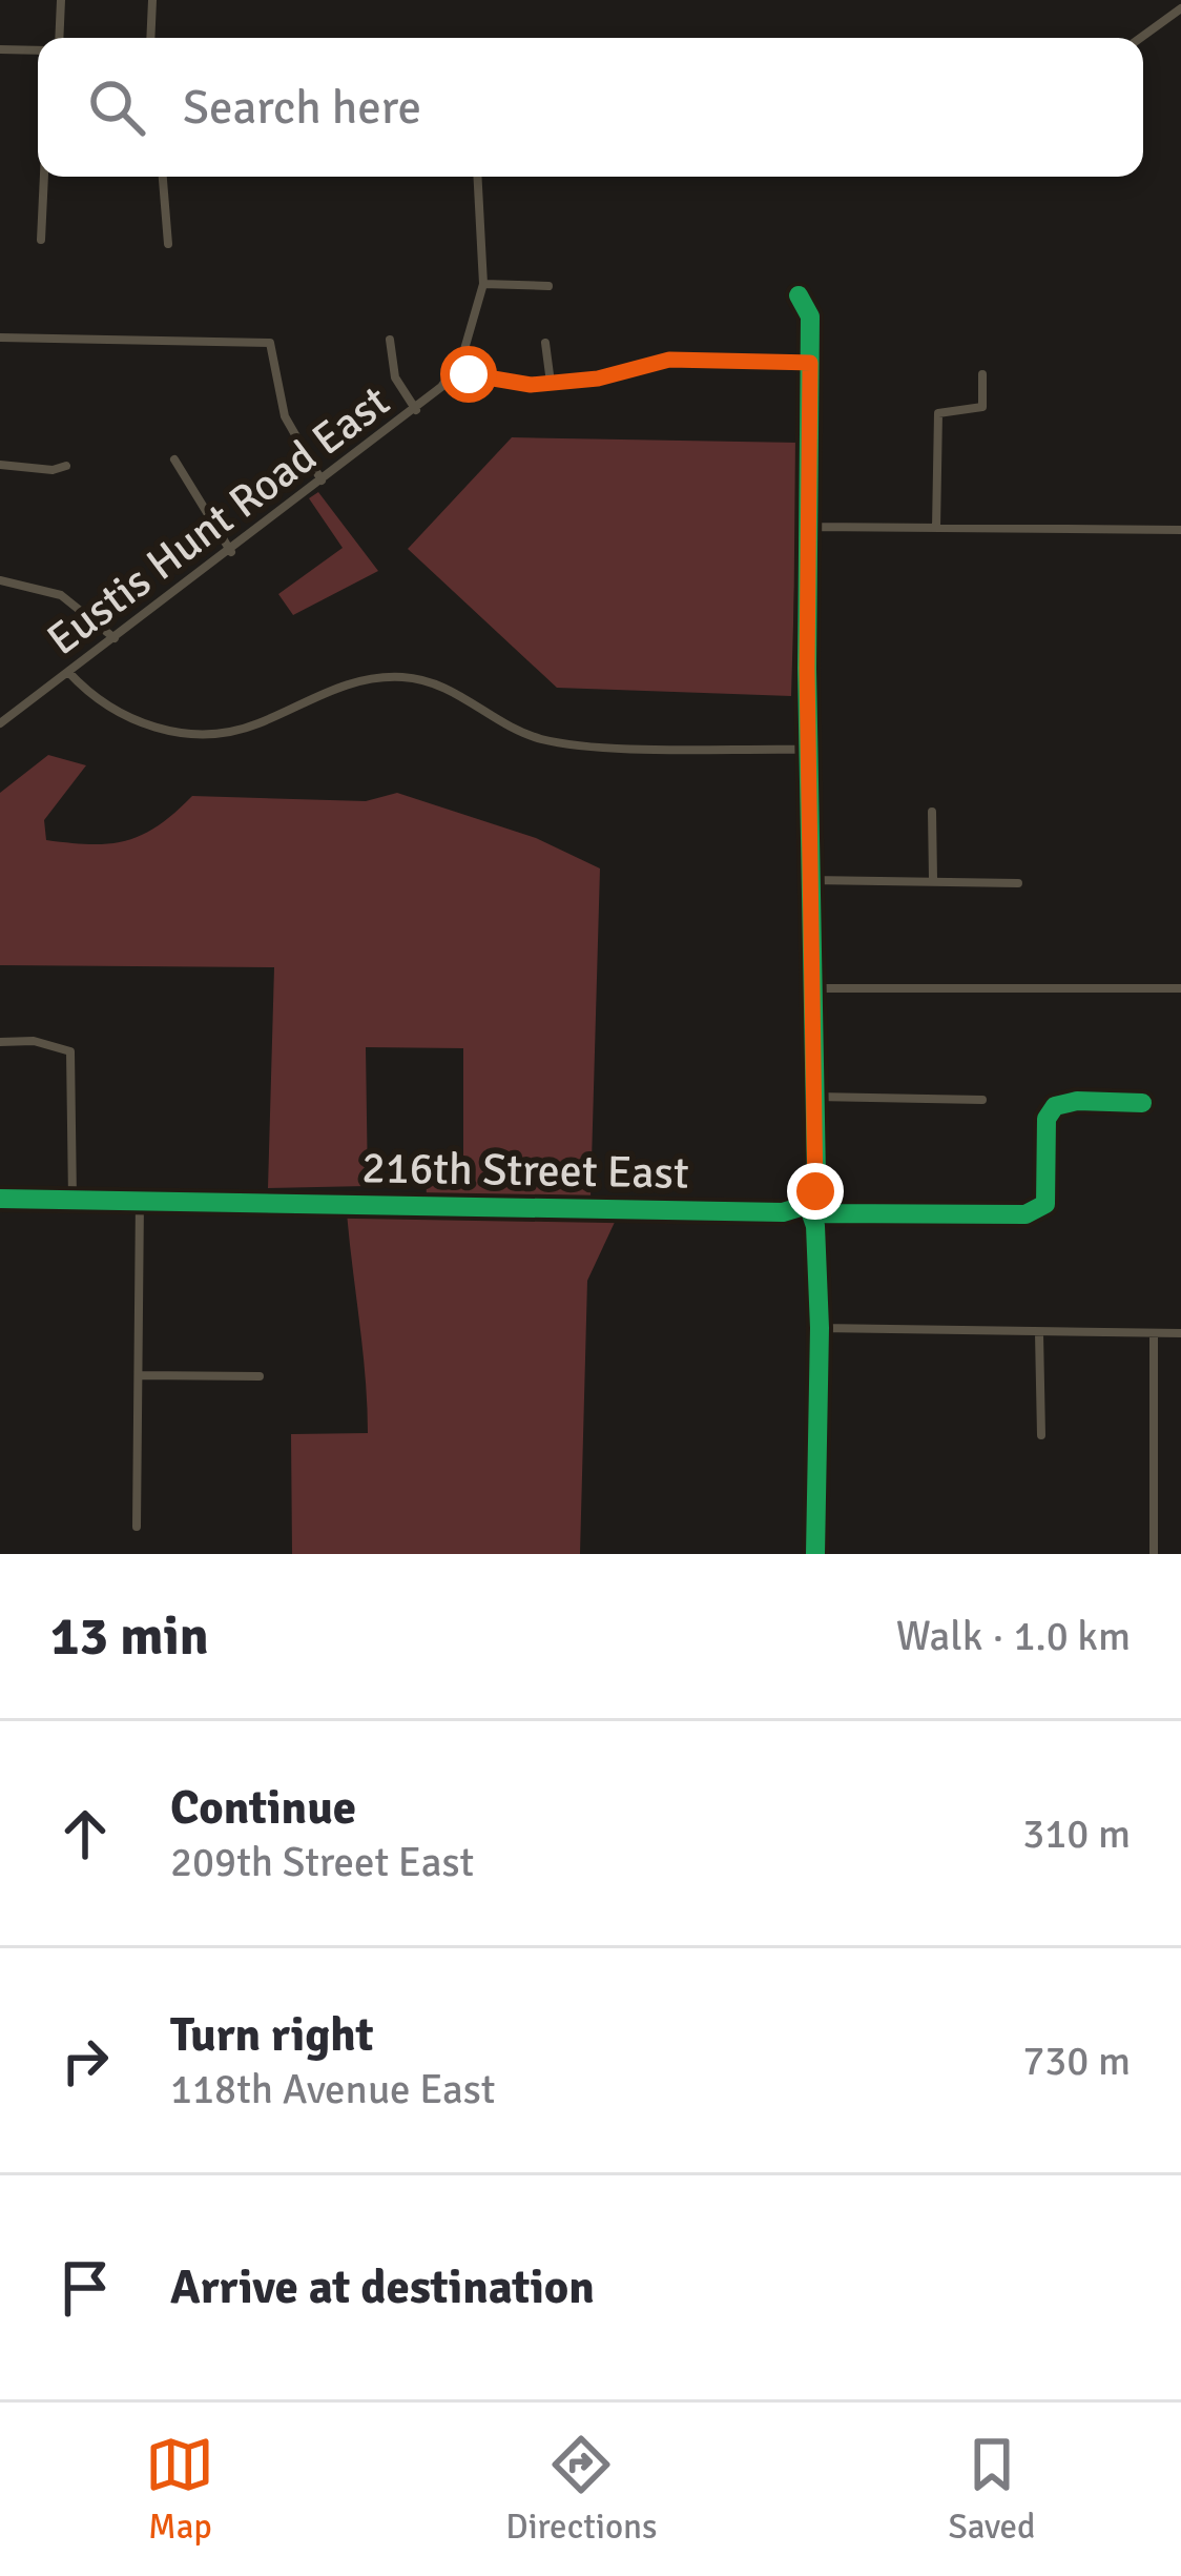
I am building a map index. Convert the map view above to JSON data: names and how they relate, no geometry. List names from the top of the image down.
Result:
{
  "streets": {
    "street": ["Eustis Hunt Road East", "216th Street East"]
  },
  "page": {
    "search": "Search here",
    "heading": ["13 min", "Walk · 1.0 km"],
    "list": [
      ["Continue", "209th Street East", "310 m"],
      ["Turn right", "118th Avenue East", "730 m"],
      "Arrive at destination"
    ],
    "nav": ["Map", "Directions", "Saved"]
  }
}
